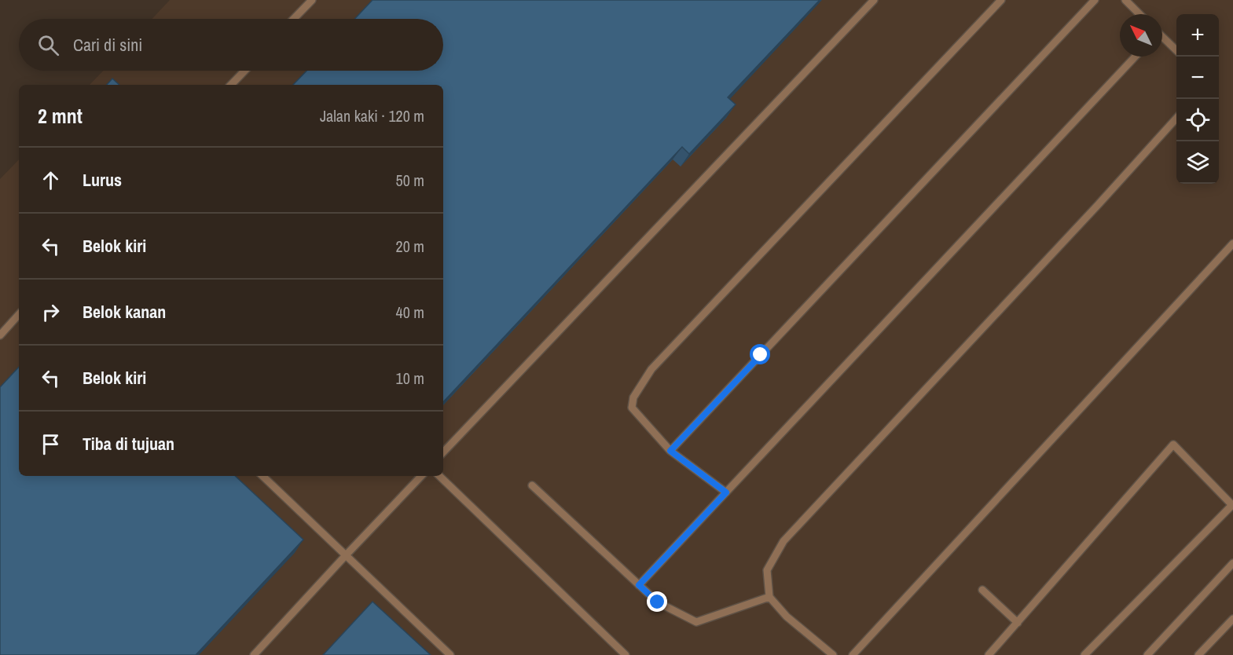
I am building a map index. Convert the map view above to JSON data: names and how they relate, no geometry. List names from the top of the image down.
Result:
{
  "north": "top left",
  "page": {
    "map_buttons": ["+", "−"],
    "search": "Cari di sini",
    "heading": ["2 mnt", "Jalan kaki · 120 m"],
    "list": [
      ["Lurus", "50 m"],
      ["Belok kiri", "20 m"],
      ["Belok kanan", "40 m"],
      ["Belok kiri", "10 m"],
      "Tiba di tujuan"
    ]
  }
}
